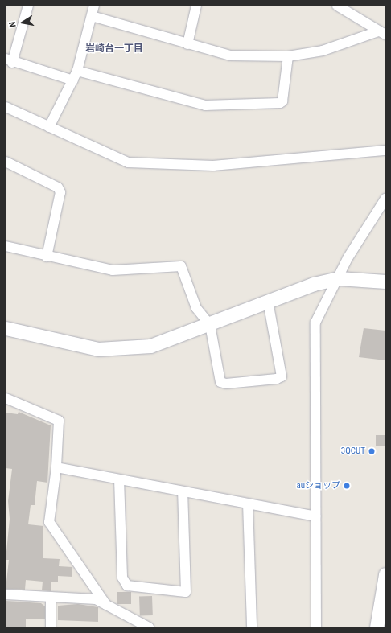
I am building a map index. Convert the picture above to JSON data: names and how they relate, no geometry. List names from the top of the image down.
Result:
{
  "districts": ["岩崎台一丁目"],
  "places": ["3QCUT", "auショップ"],
  "north": "left"
}
